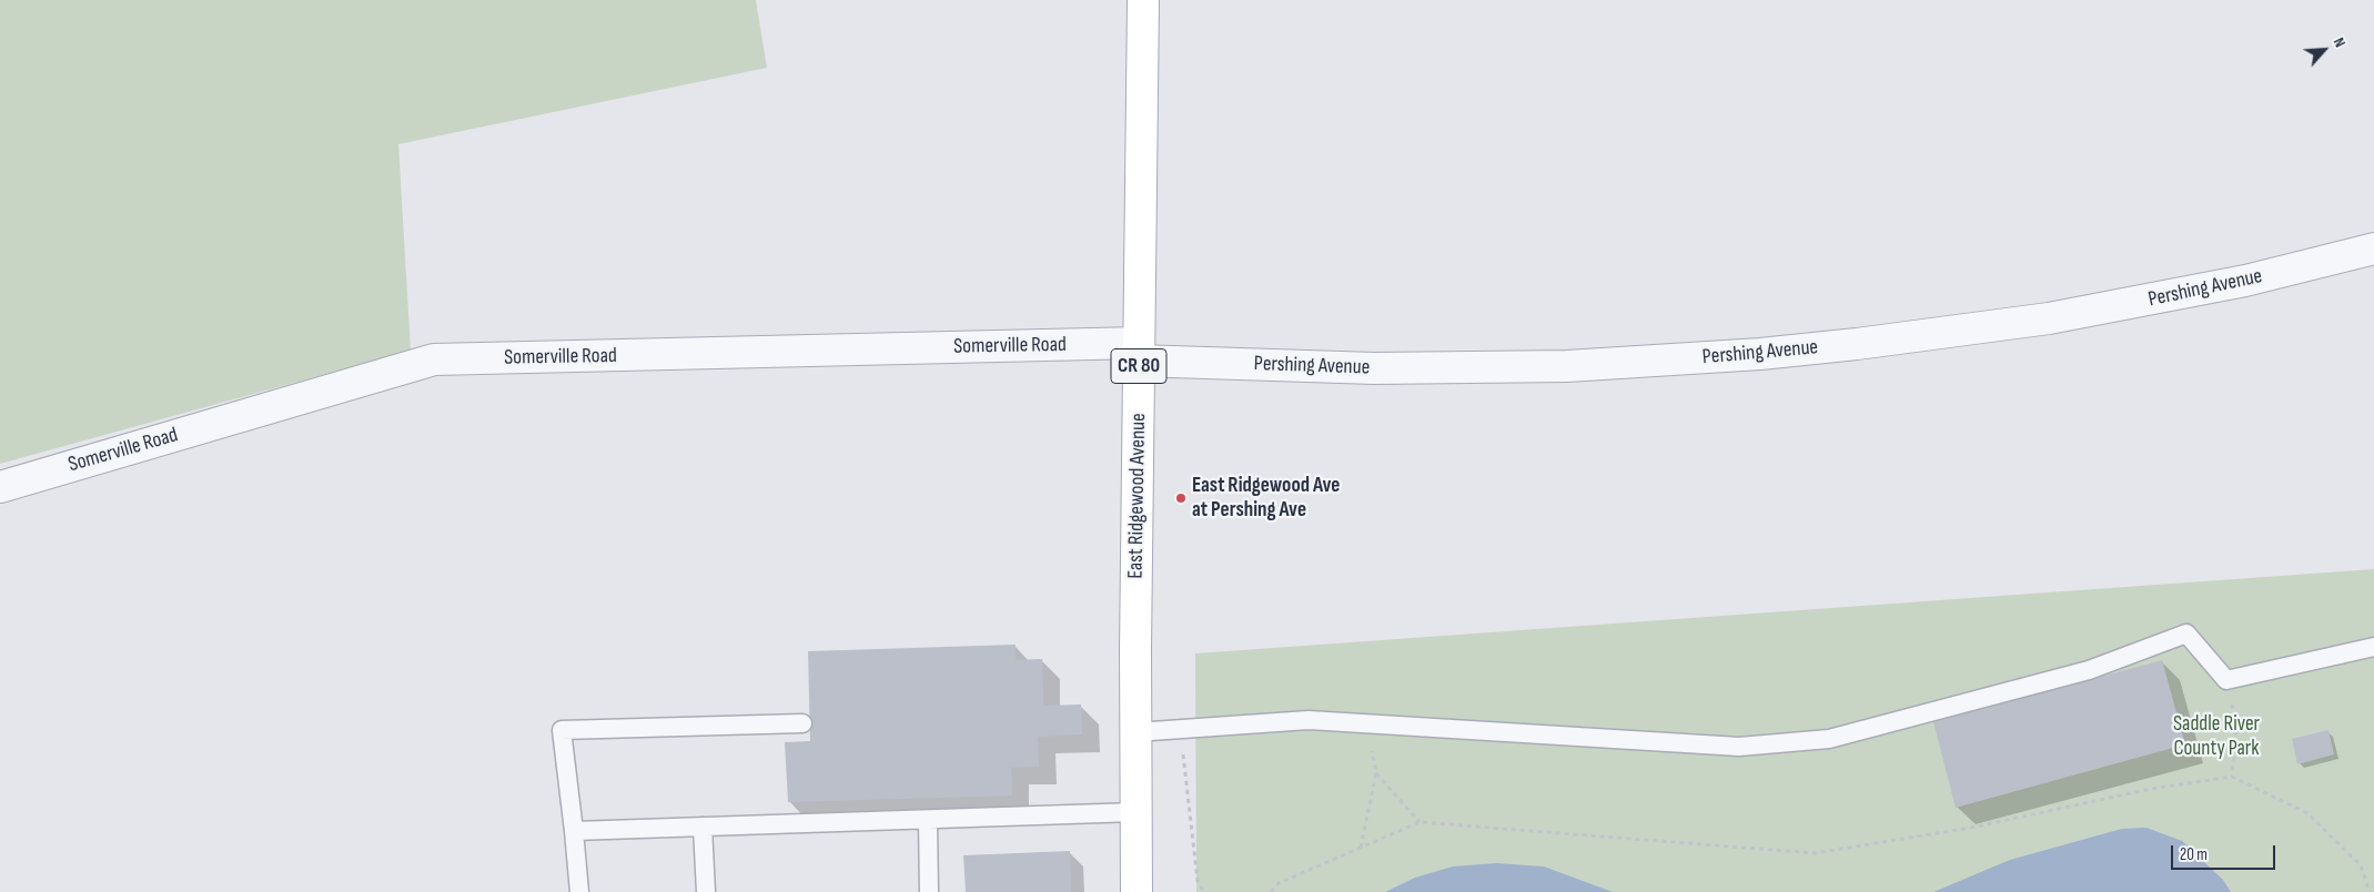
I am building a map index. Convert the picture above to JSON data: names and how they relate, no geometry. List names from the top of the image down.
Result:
{
  "streets": {
    "main road": ["CR 80", "East Ridgewood Avenue"],
    "street": ["Pershing Avenue", "Somerville Road"]
  },
  "crossings": [
    ["Pershing Avenue", "Somerville Road"],
    ["Pershing Avenue", "East Ridgewood Avenue"],
    ["Somerville Road", "East Ridgewood Avenue"]
  ],
  "parks": ["Saddle River County Park"],
  "places": ["East Ridgewood Ave at Pershing Ave"],
  "scale_bar": "20 m",
  "north": "top right"
}
